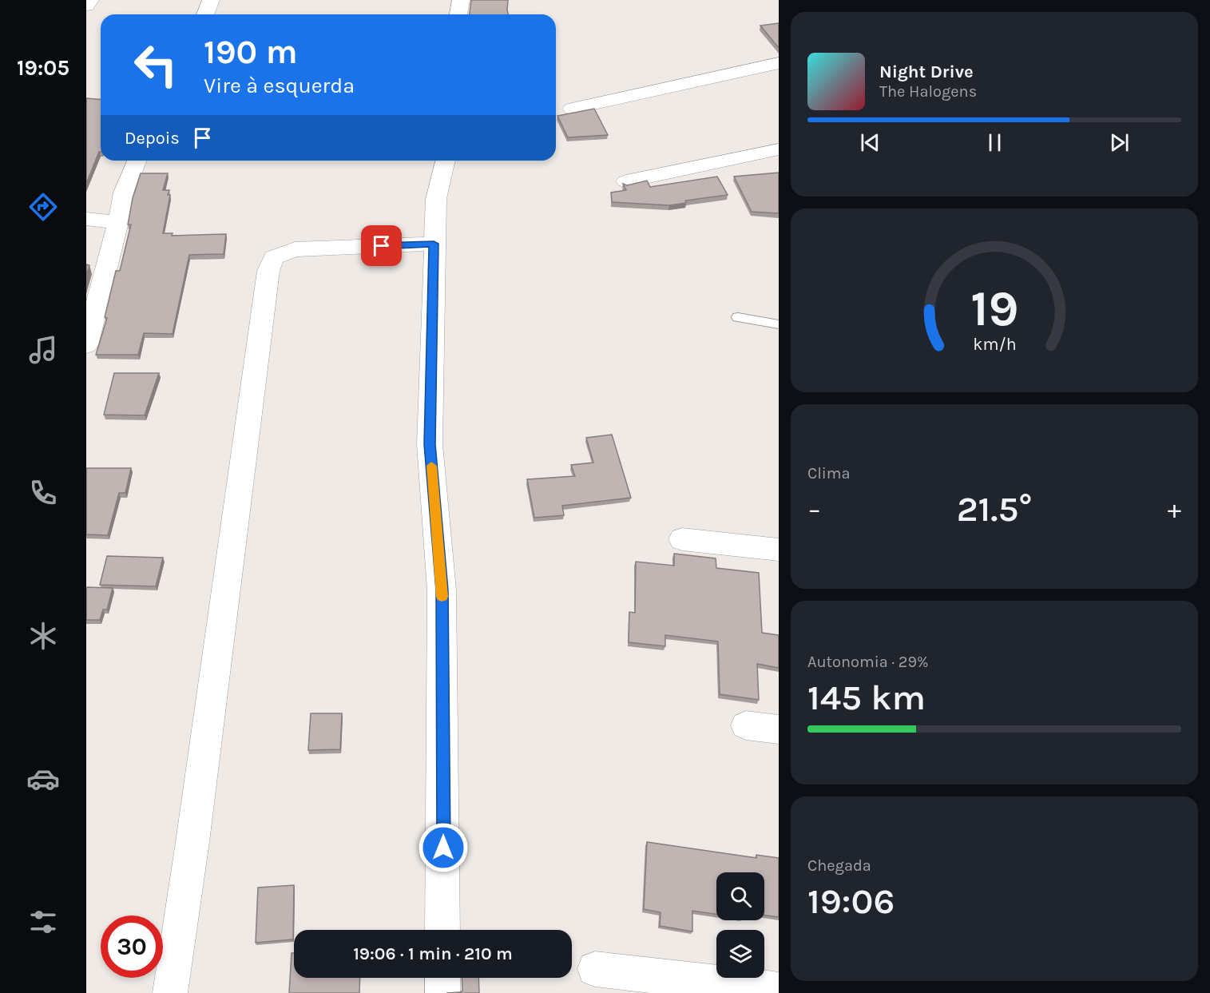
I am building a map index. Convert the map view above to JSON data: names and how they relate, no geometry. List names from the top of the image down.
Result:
{
  "page": {
    "tabs": "19:05",
    "turn": ["190 m", "Vire à esquerda"],
    "song": ["Night Drive", "The Halogens"],
    "then": "Depois",
    "tile": [
      "Clima",
      ["Autonomia · 29%", "145 km"],
      ["Chegada", "19:06"]
    ],
    "heat": ["−", "21.5°", "+"],
    "limit": "30",
    "trip": "19:06 · 1 min · 210 m",
    "gauge": ["19", "km/h"]
  }
}
